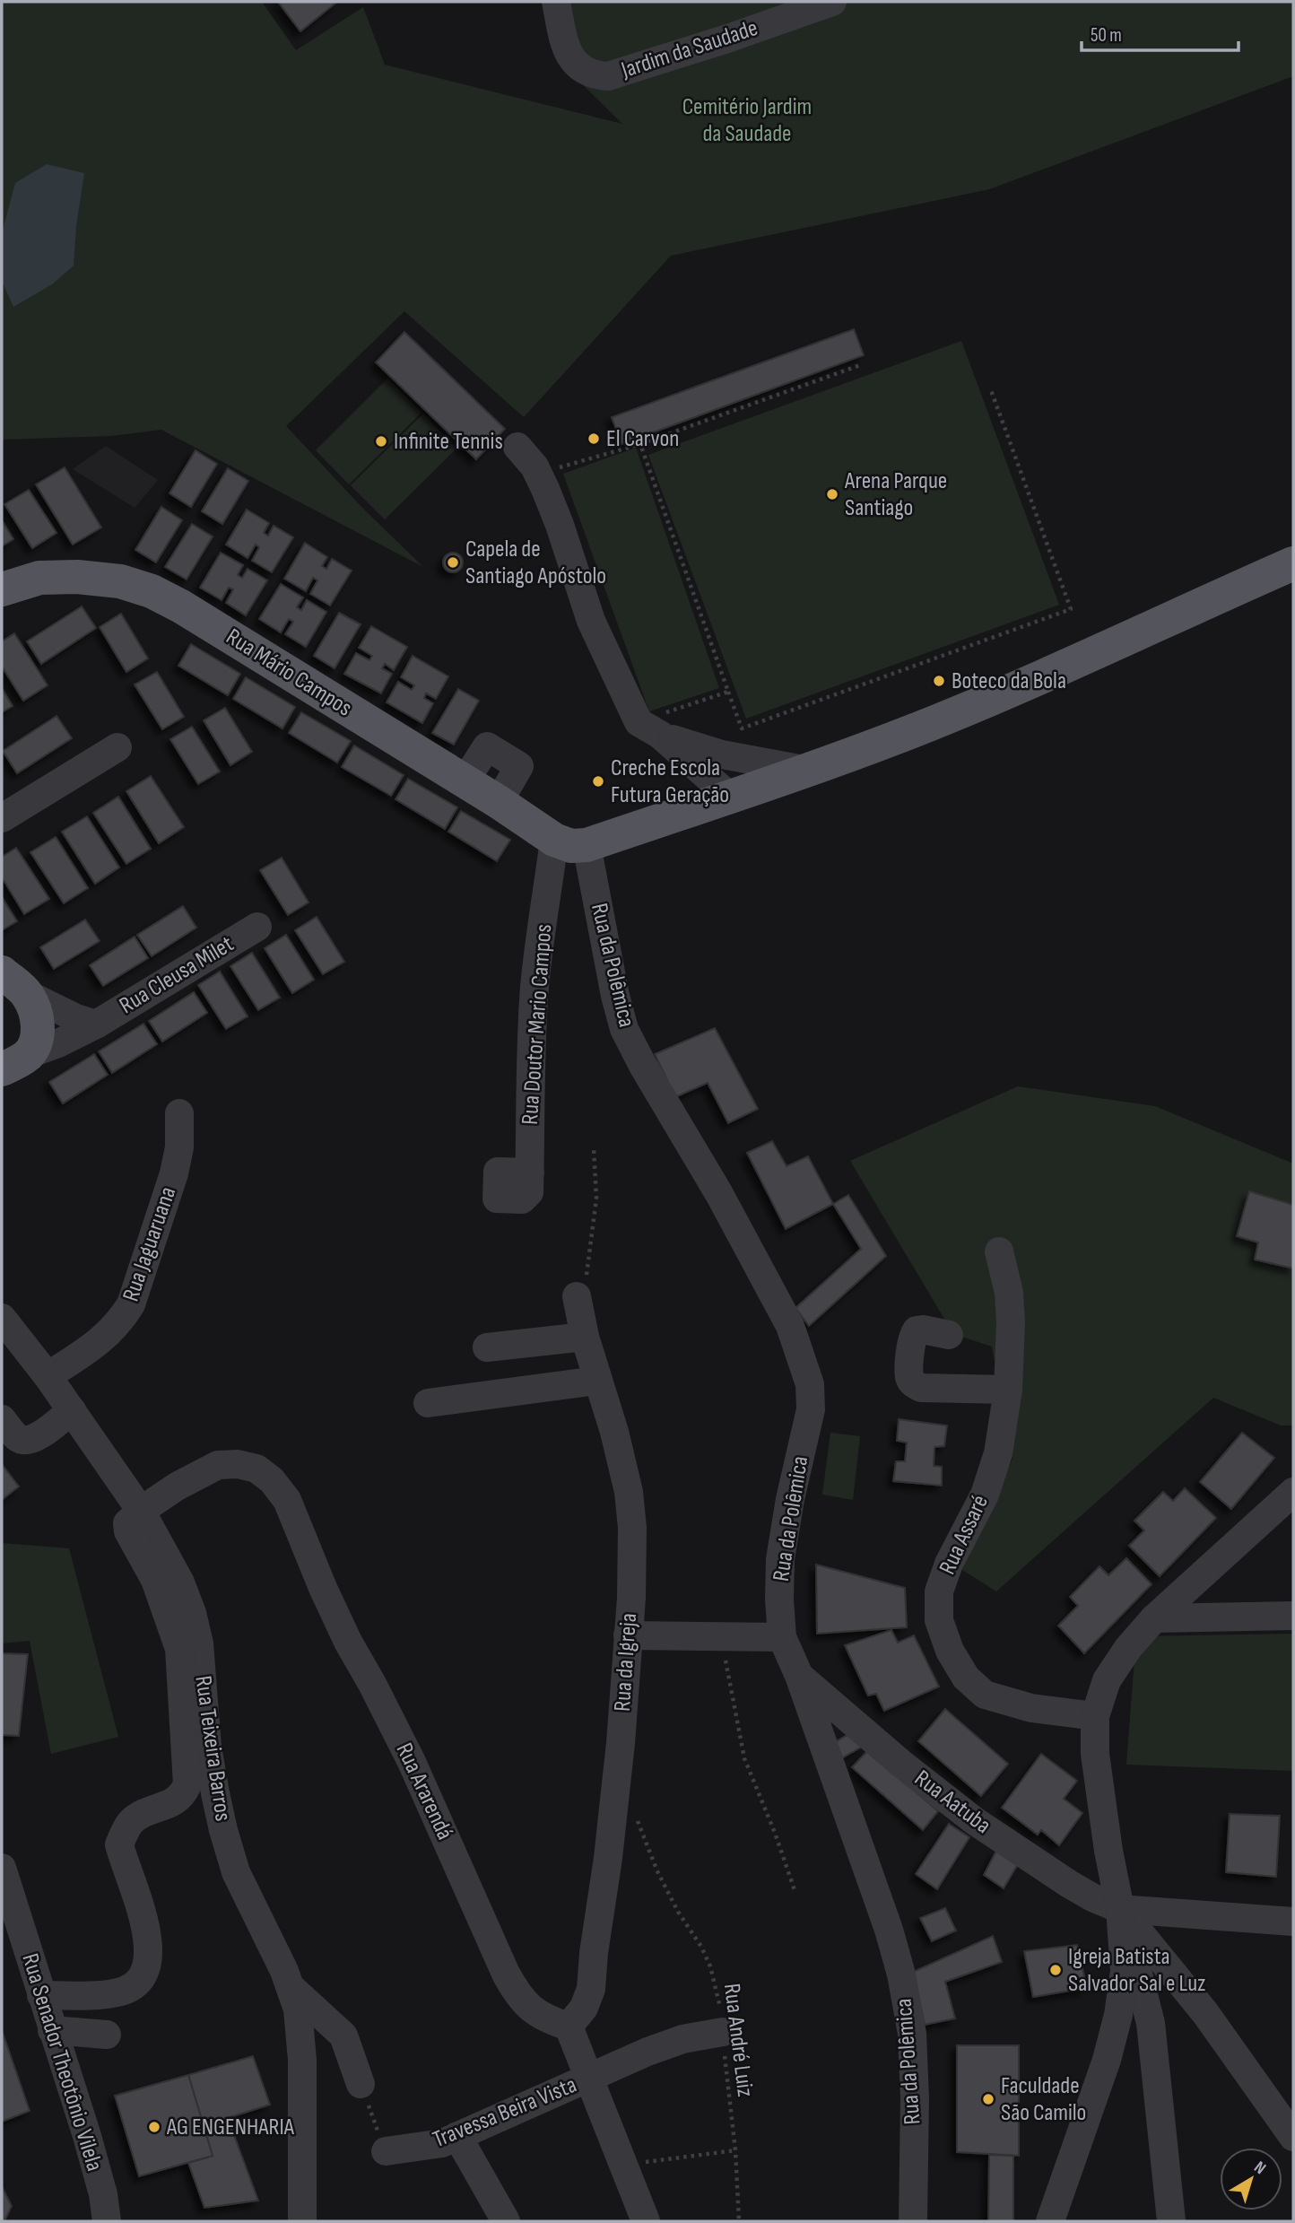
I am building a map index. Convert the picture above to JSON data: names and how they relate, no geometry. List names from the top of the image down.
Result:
{
  "streets": {
    "main road": ["Rua Mário Campos"],
    "street": [
      "Jardim da Saudade",
      "Rua da Polêmica",
      "Rua Cleusa Milet",
      "Rua Doutor Mario Campos",
      "Rua Jaguaruana",
      "Rua Assaré",
      "Rua da Igreja",
      "Rua Teixeira Barros",
      "Rua Ararendá",
      "Rua Aatuba",
      "Rua Senador Theotônio Vilela",
      "Travessa Beira Vista"
    ],
    "path": ["Rua André Luiz"]
  },
  "crossings": [
    ["Rua Mário Campos", "Rua da Polêmica"],
    ["Rua Mário Campos", "Rua Doutor Mario Campos"],
    ["Rua da Polêmica", "Rua Doutor Mario Campos"],
    ["Rua da Polêmica", "Rua Aatuba"],
    ["Rua Jaguaruana", "Rua Teixeira Barros"],
    ["Rua da Igreja", "Rua Ararendá"],
    ["Rua Teixeira Barros", "Rua Ararendá"],
    ["Rua André Luiz", "Travessa Beira Vista"]
  ],
  "parks": ["Cemitério Jardim da Saudade"],
  "places": [
    "El Carvon",
    "Infinite Tennis",
    "Arena Parque Santiago",
    "Capela de Santiago Apóstolo",
    "Boteco da Bola",
    "Creche Escola Futura Geração",
    "Igreja Batista Salvador Sal e Luz",
    "Faculdade São Camilo",
    "AG ENGENHARIA"
  ],
  "scale_bar": "50 m",
  "north": "top right"
}
